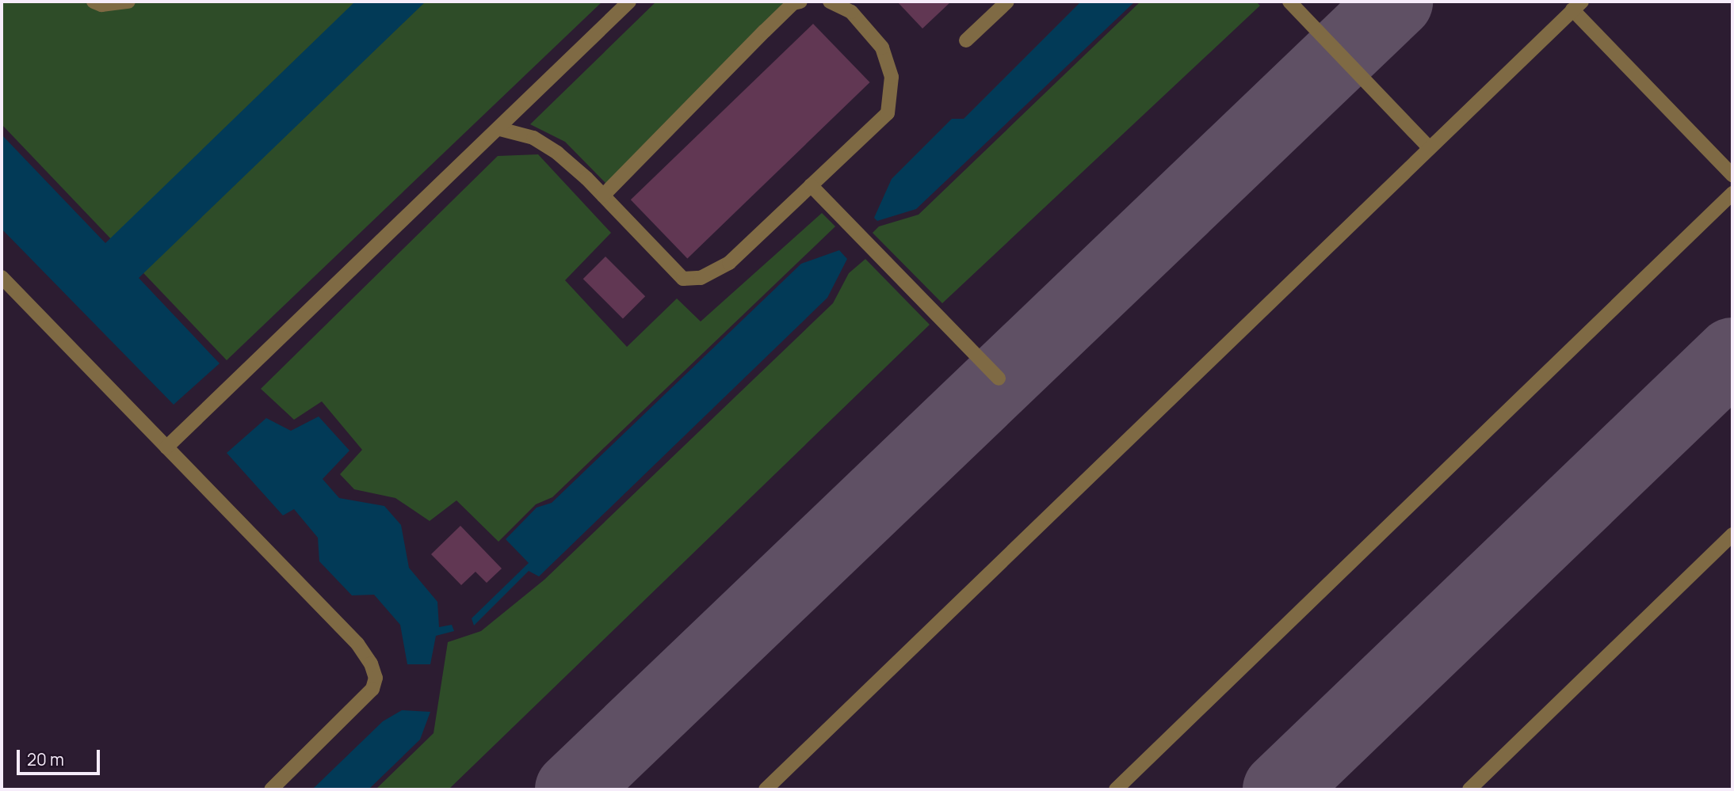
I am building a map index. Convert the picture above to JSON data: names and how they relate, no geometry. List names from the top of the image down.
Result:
{
  "scale_bar": "20 m"
}
